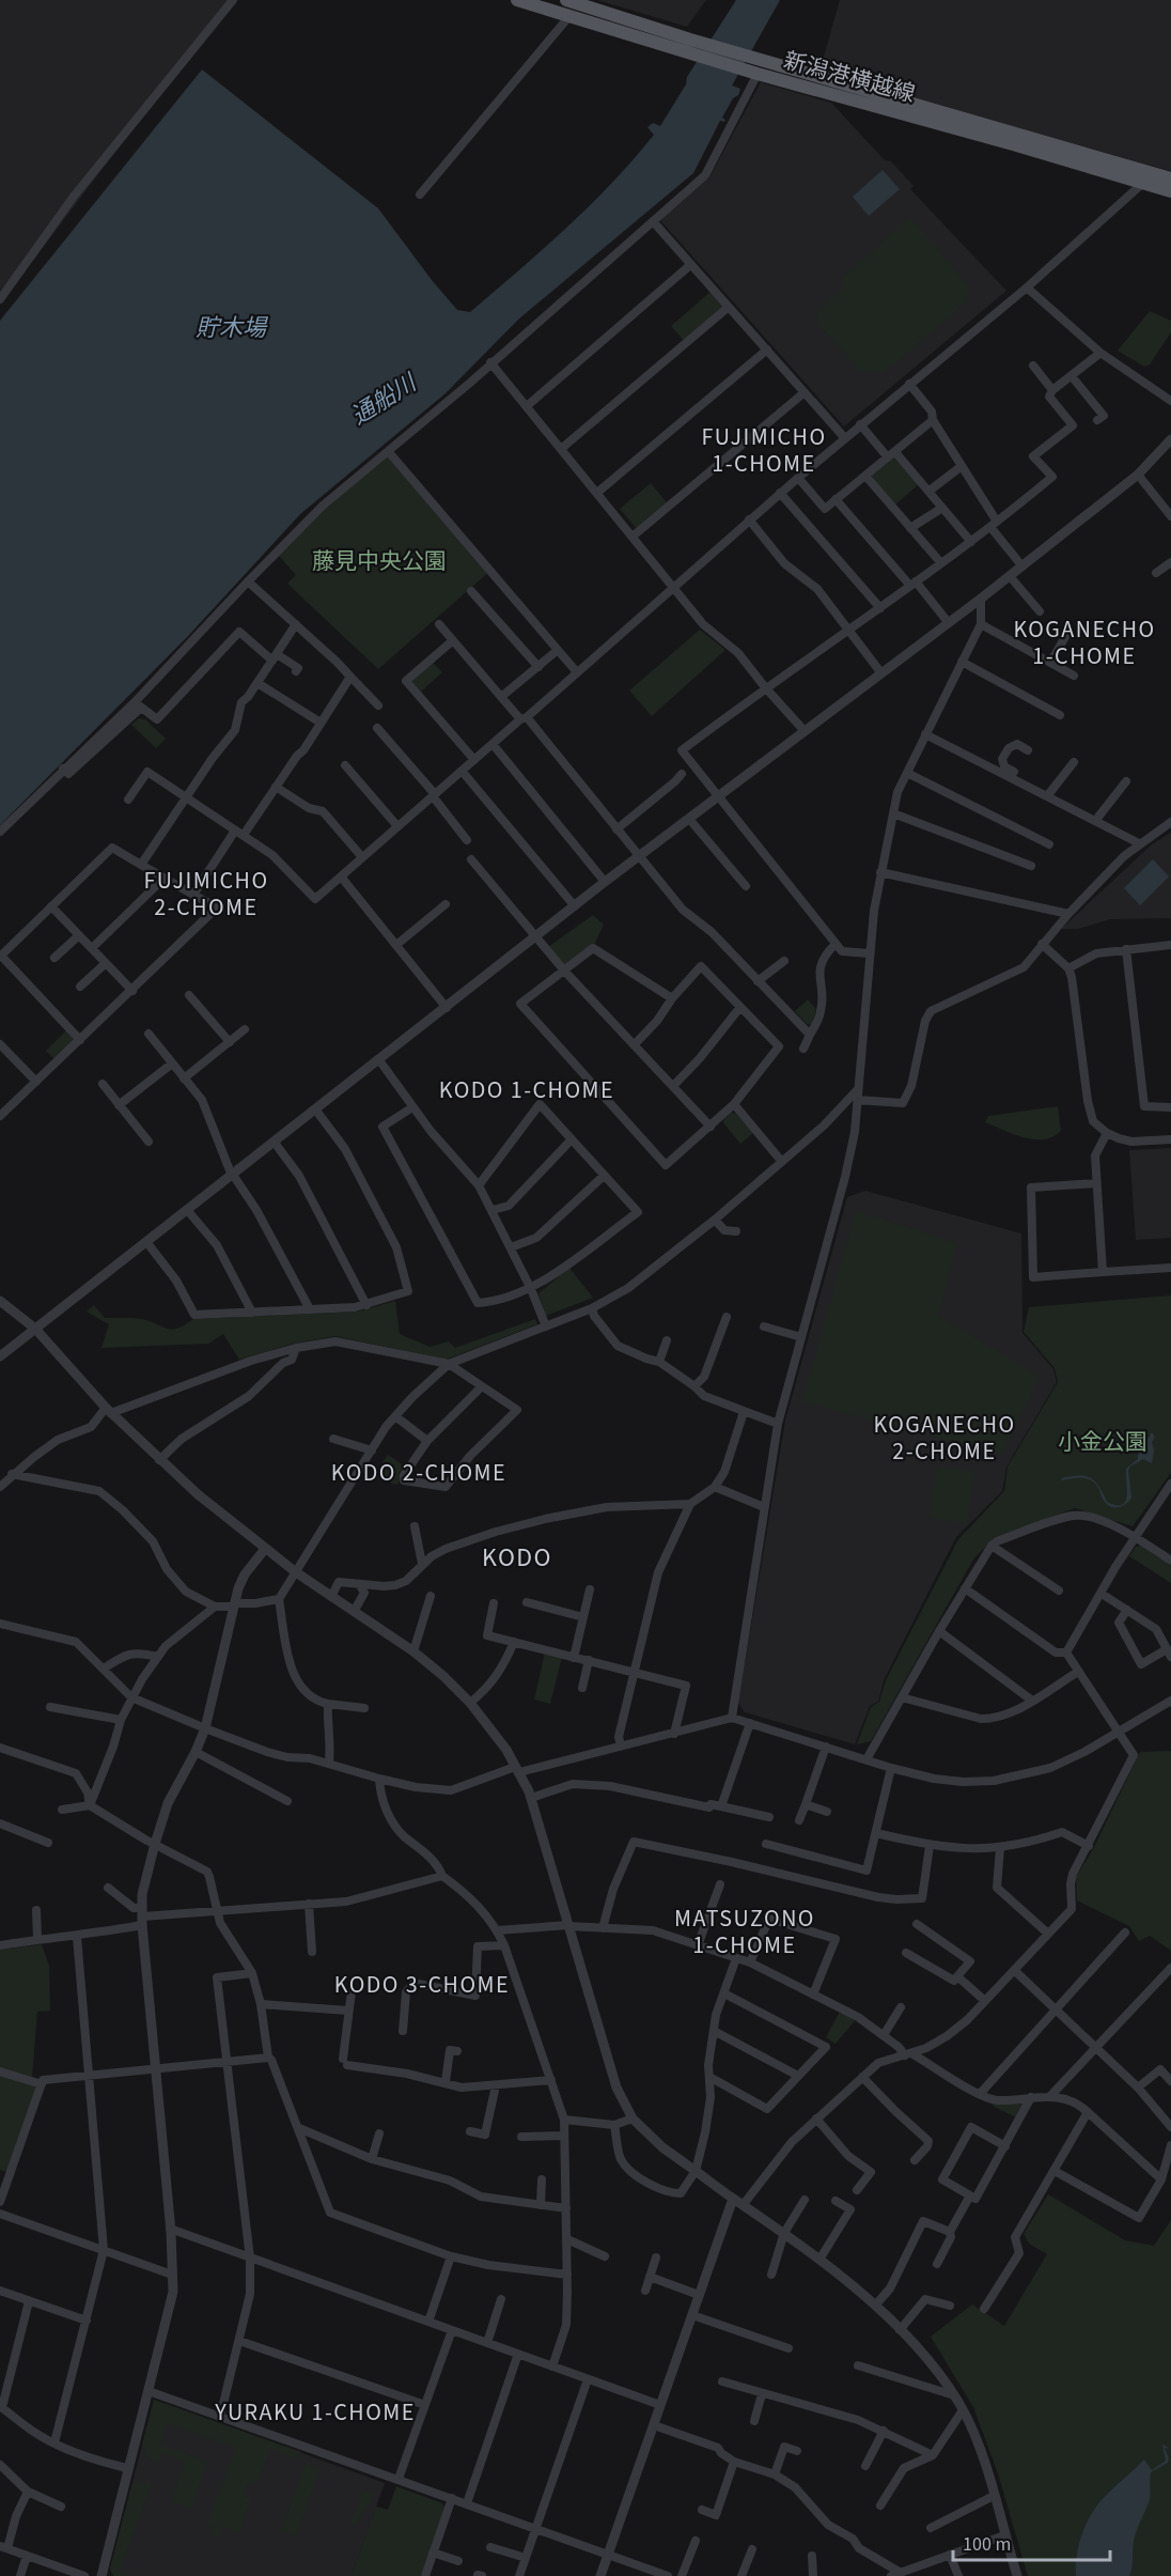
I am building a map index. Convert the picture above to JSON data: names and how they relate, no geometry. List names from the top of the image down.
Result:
{
  "streets": {
    "main road": ["新潟港横越線"]
  },
  "districts": [
    "FUJIMICHO 1-CHOME",
    "KOGANECHO 1-CHOME",
    "FUJIMICHO 2-CHOME",
    "KODO 1-CHOME",
    "KOGANECHO 2-CHOME",
    "KODO 2-CHOME",
    "KODO",
    "MATSUZONO 1-CHOME",
    "KODO 3-CHOME",
    "YURAKU 1-CHOME"
  ],
  "water": ["貯木場", "通船川"],
  "parks": ["藤見中央公園", "小金公園"],
  "scale_bar": "100 m"
}
